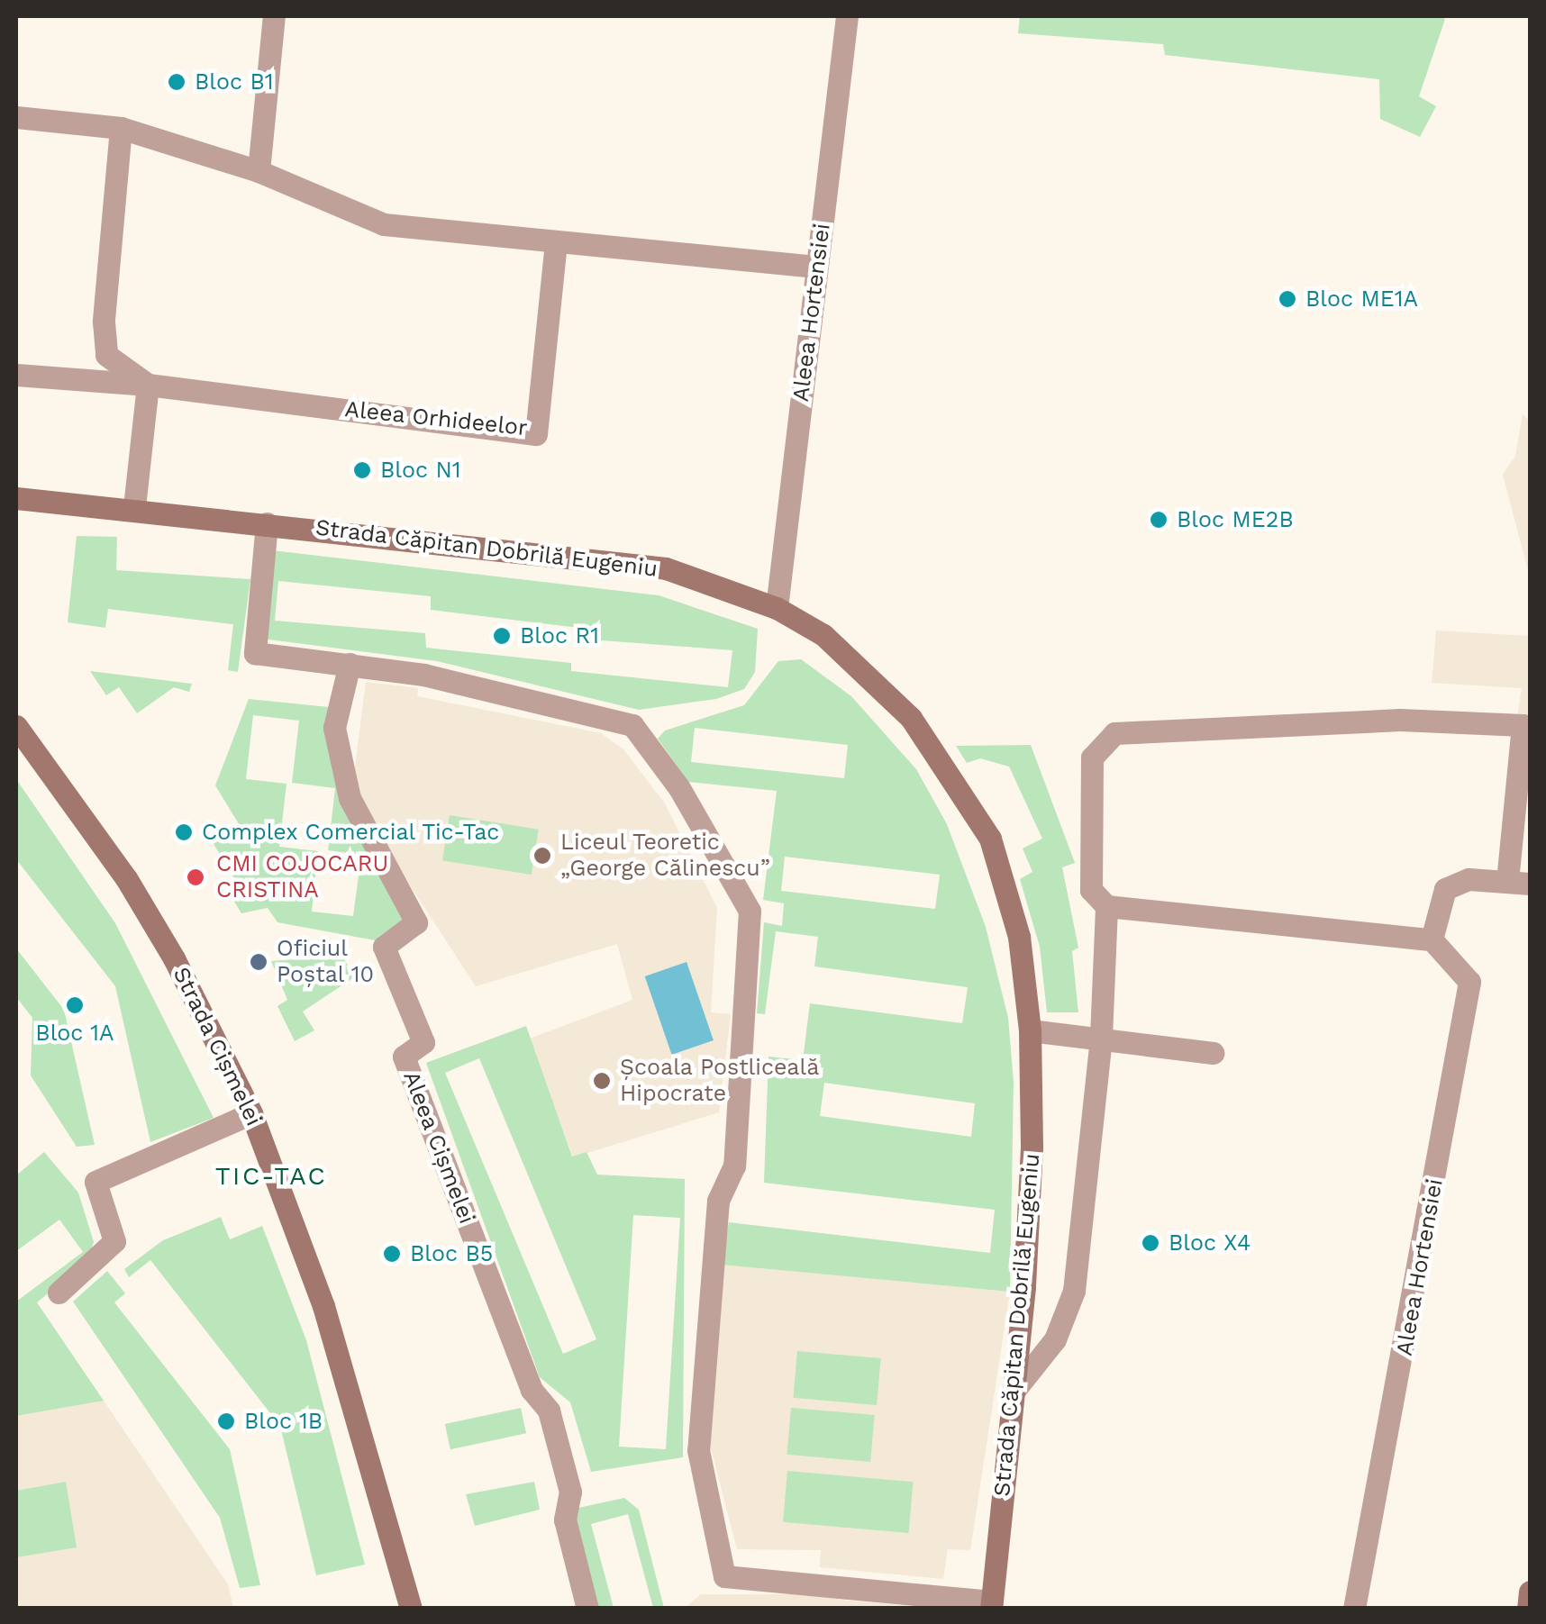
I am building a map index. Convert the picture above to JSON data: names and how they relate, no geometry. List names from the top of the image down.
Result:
{
  "streets": {
    "street": [
      "Aleea Hortensiei",
      "Aleea Orhideelor",
      "Strada Căpitan Dobrilă Eugeniu",
      "Strada Cișmelei",
      "Aleea Cișmelei"
    ]
  },
  "crossings": [
    ["Aleea Hortensiei", "Strada Căpitan Dobrilă Eugeniu"]
  ],
  "districts": ["TIC-TAC"],
  "places": [
    "Bloc B1",
    "Bloc ME1A",
    "Bloc N1",
    "Bloc ME2B",
    "Bloc R1",
    "Complex Comercial Tic-Tac",
    "Liceul Teoretic „George Călinescu”",
    "CMI COJOCARU CRISTINA",
    "Oficiul Poștal 10",
    "Bloc 1A",
    "Școala Postliceală Hipocrate",
    "Bloc X4",
    "Bloc B5",
    "Bloc 1B"
  ]
}
